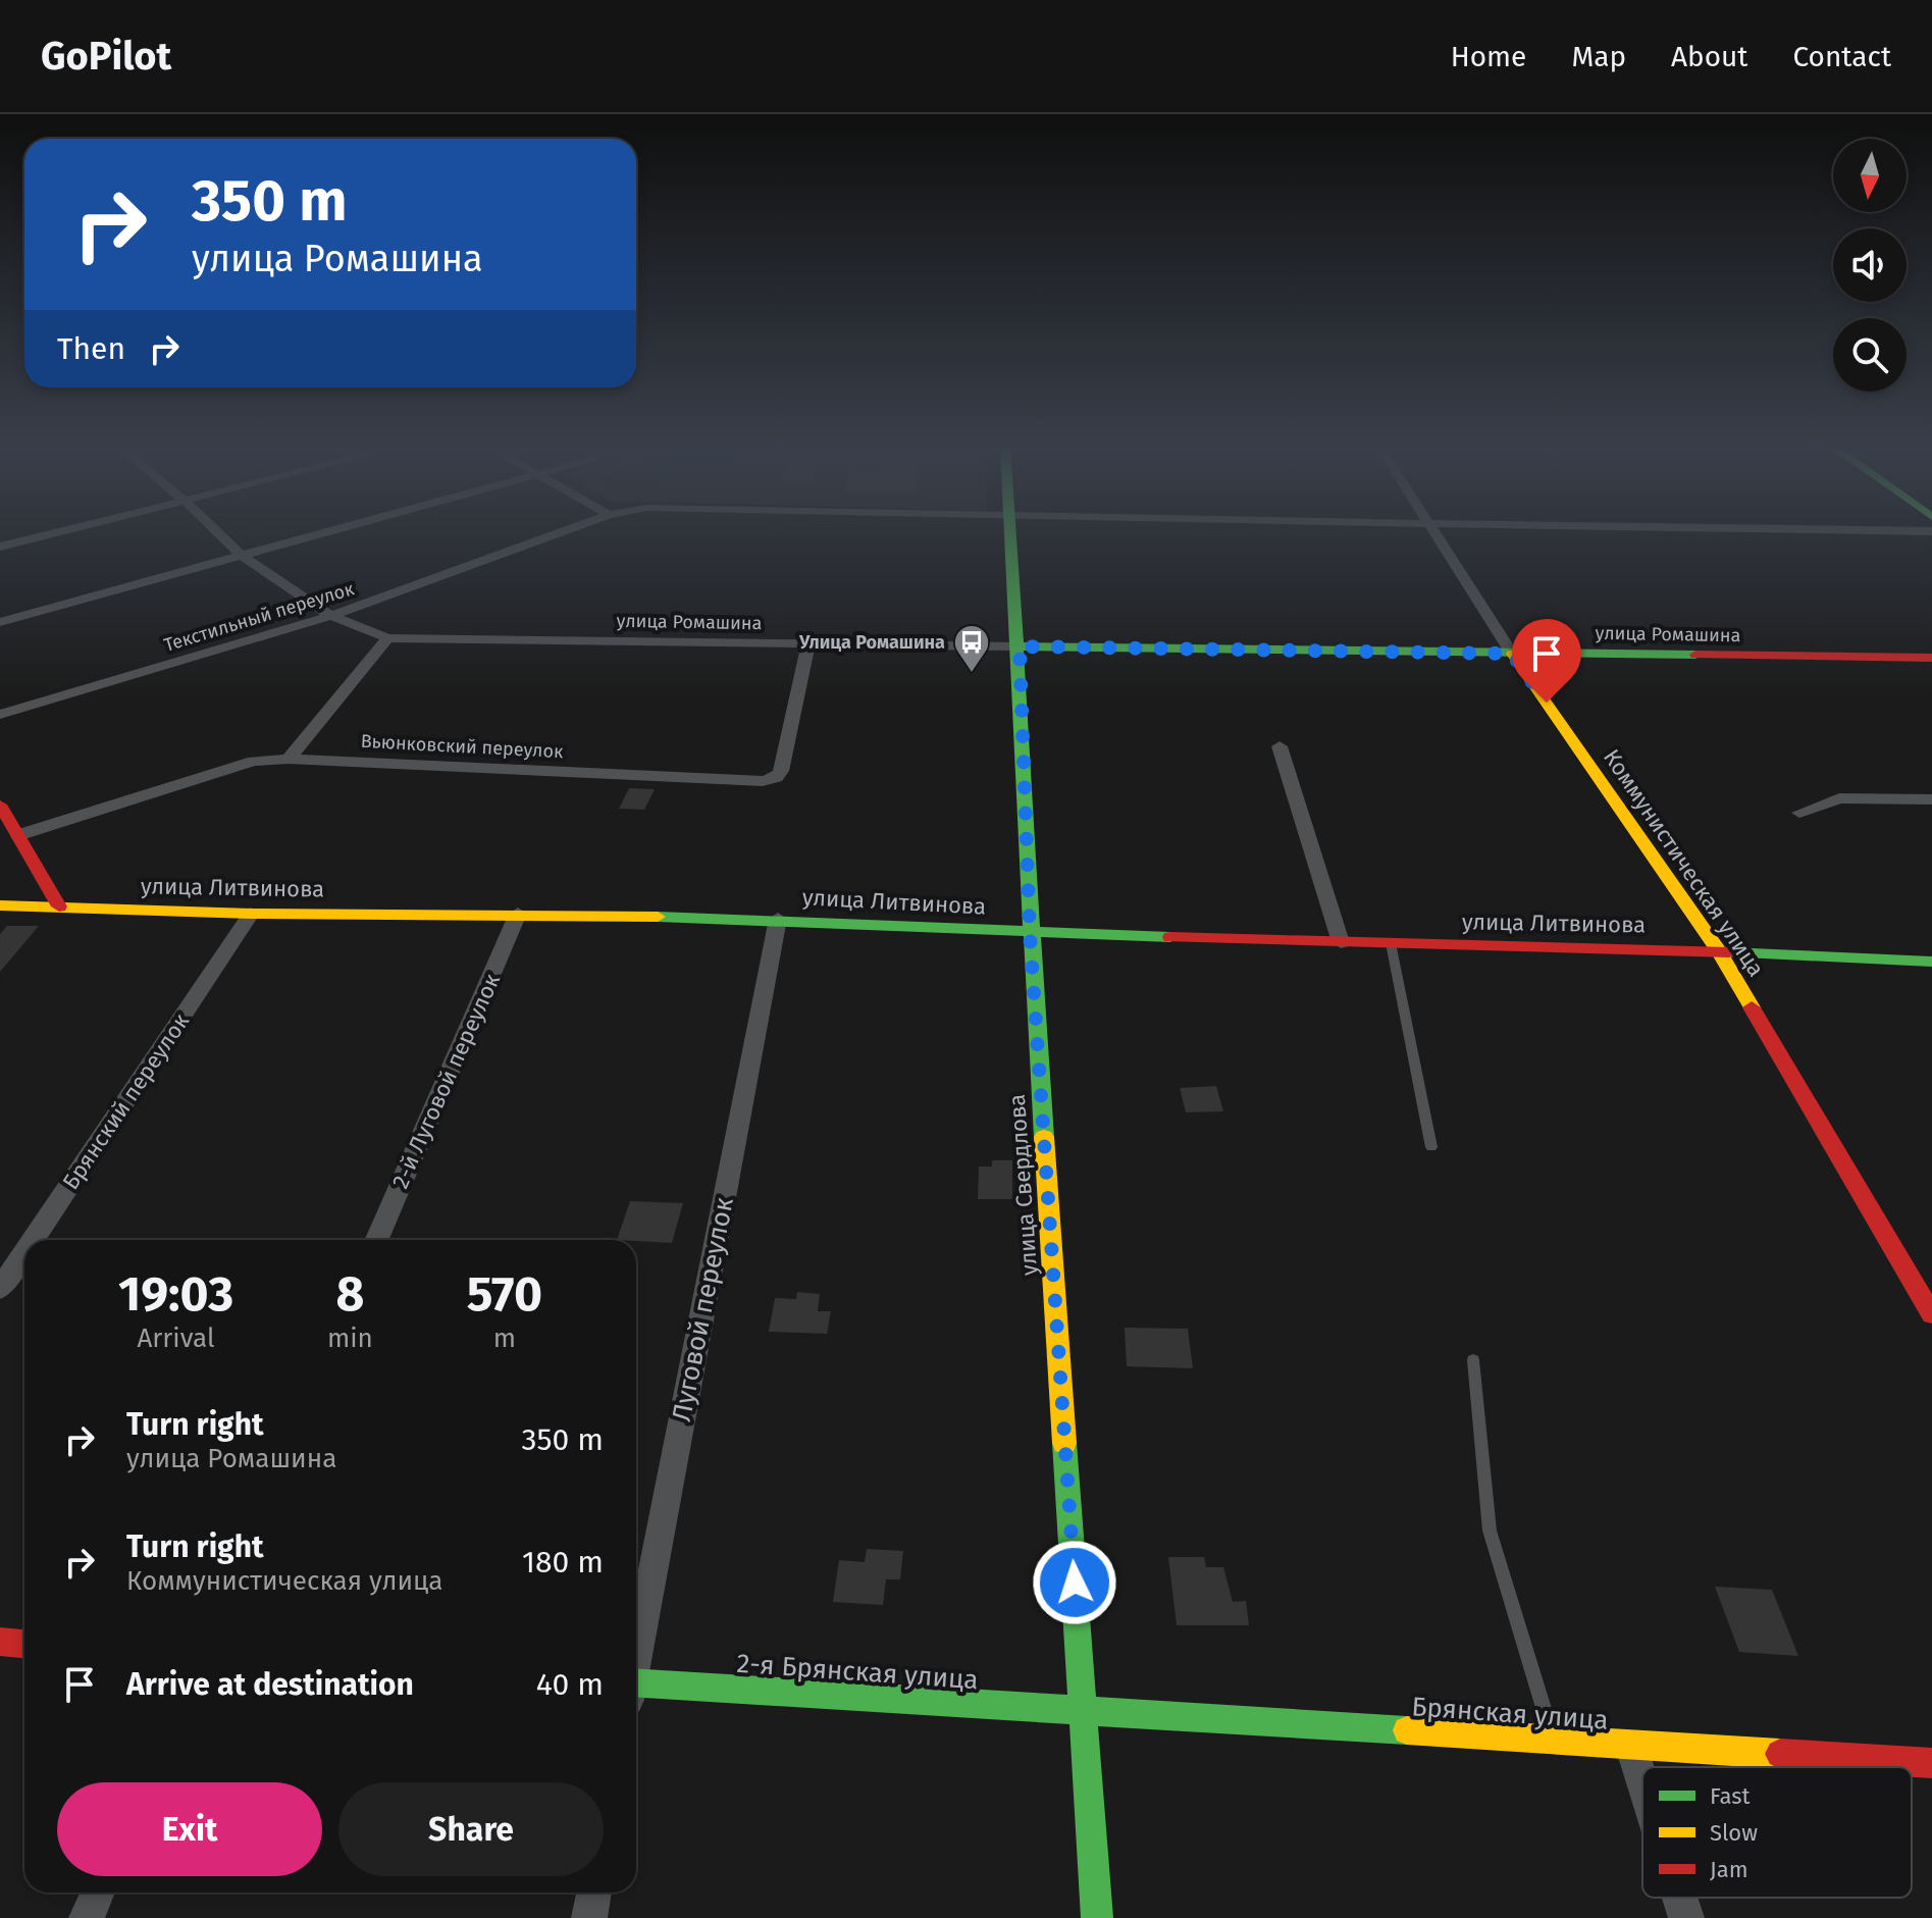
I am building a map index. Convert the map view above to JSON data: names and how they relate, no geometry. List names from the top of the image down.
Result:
{
  "streets": {
    "street": [
      "Текстильный переулок",
      "улица Ромашина",
      "Вьюнковский переулок",
      "Коммунистическая улица",
      "улица Литвинова",
      "2-й Луговой переулок",
      "Брянский переулок",
      "улица Свердлова",
      "Луговой переулок",
      "2-я Брянская улица",
      "Брянская улица"
    ]
  },
  "crossings": [
    ["Текстильный переулок", "улица Ромашина"],
    ["улица Ромашина", "Вьюнковский переулок"],
    ["улица Ромашина", "Коммунистическая улица"],
    ["улица Ромашина", "улица Свердлова"],
    ["Коммунистическая улица", "улица Литвинова"],
    ["улица Литвинова", "2-й Луговой переулок"],
    ["улица Литвинова", "Брянский переулок"],
    ["улица Литвинова", "улица Свердлова"],
    ["улица Литвинова", "Луговой переулок"],
    ["улица Свердлова", "2-я Брянская улица"],
    ["улица Свердлова", "Брянская улица"],
    ["2-я Брянская улица", "Брянская улица"]
  ],
  "places": {
    "bus stop": ["Улица Ромашина"]
  },
  "legend": ["Fast", "Slow", "Jam"],
  "north": "bottom",
  "page": {
    "header": "GoPilot",
    "nav": [
      "Home",
      "Map",
      "About",
      "Contact"
    ],
    "turn": ["350 m", "улица Ромашина"],
    "then": "Then",
    "eta": [
      "19:03",
      "Arrival",
      "8",
      "min",
      "570",
      "m"
    ],
    "list": [
      {
        "name": "Turn right",
        "note": "улица Ромашина",
        "value": "350 m"
      },
      {
        "name": "Turn right",
        "note": "Коммунистическая улица",
        "value": "180 m"
      },
      {
        "name": "Arrive at destination",
        "value": "40 m"
      }
    ],
    "buttons": ["Exit", "Share"]
  }
}
